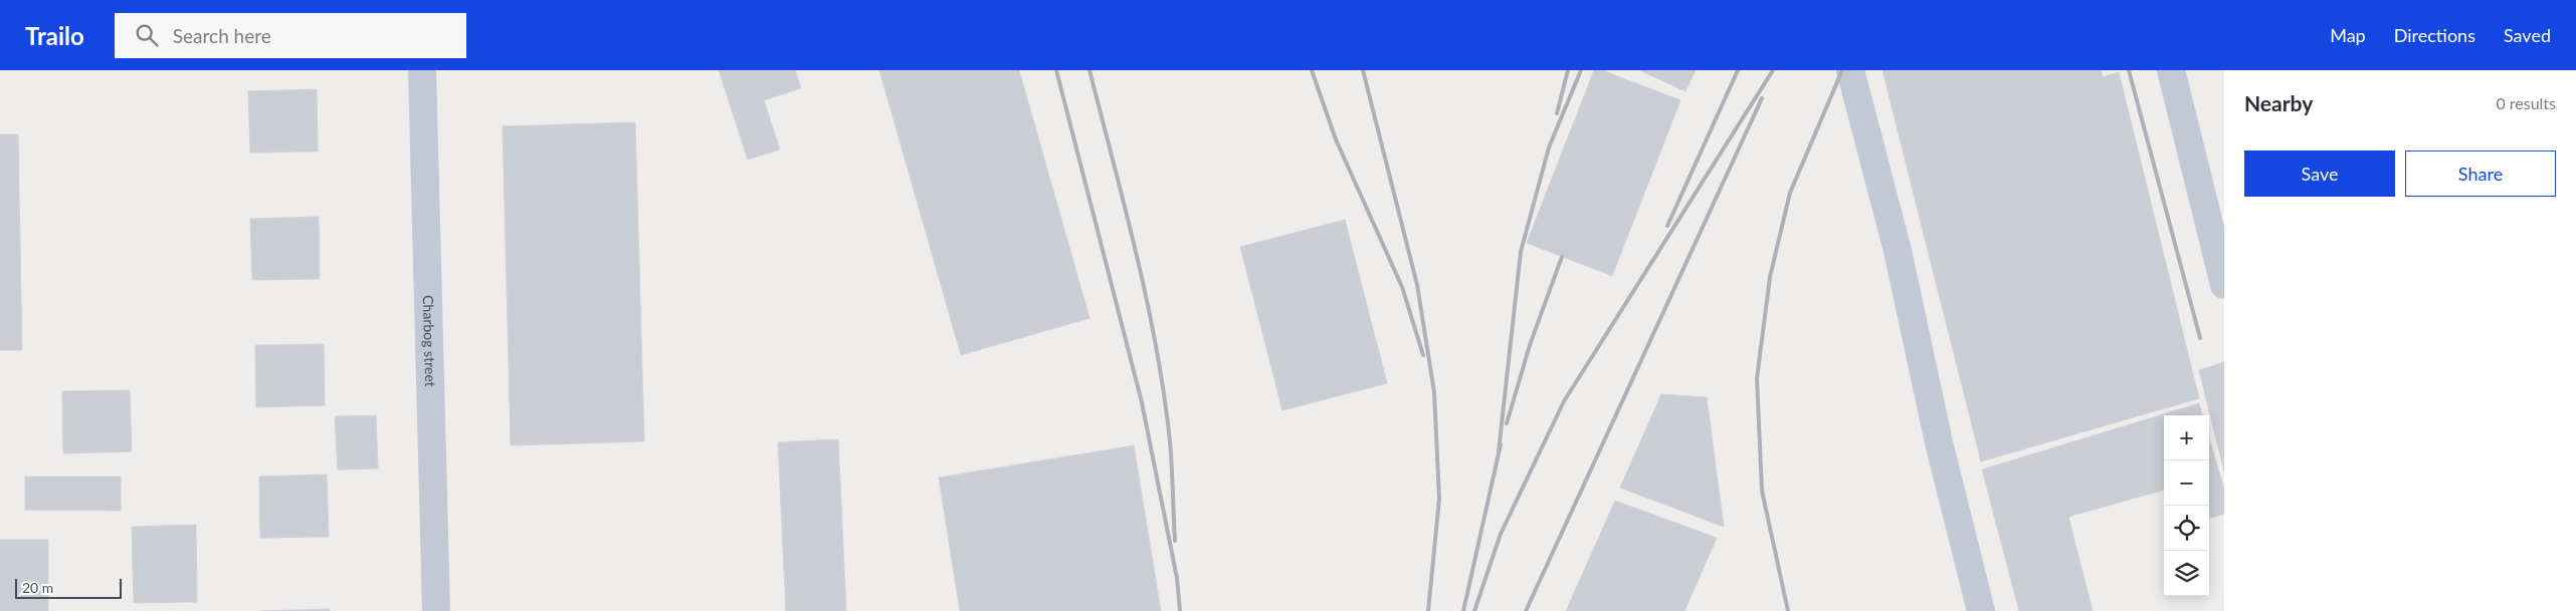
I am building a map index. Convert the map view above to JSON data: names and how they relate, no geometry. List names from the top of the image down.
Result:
{
  "streets": {
    "street": ["Charbog street"]
  },
  "scale_bar": "20 m",
  "page": {
    "header": "Trailo",
    "search": "Search here",
    "nav": ["Map", "Directions", "Saved"],
    "heading": ["Nearby", "0 results"],
    "buttons": ["Save", "Share"],
    "map_buttons": ["+", "−"],
    "scale": "20 m"
  }
}
